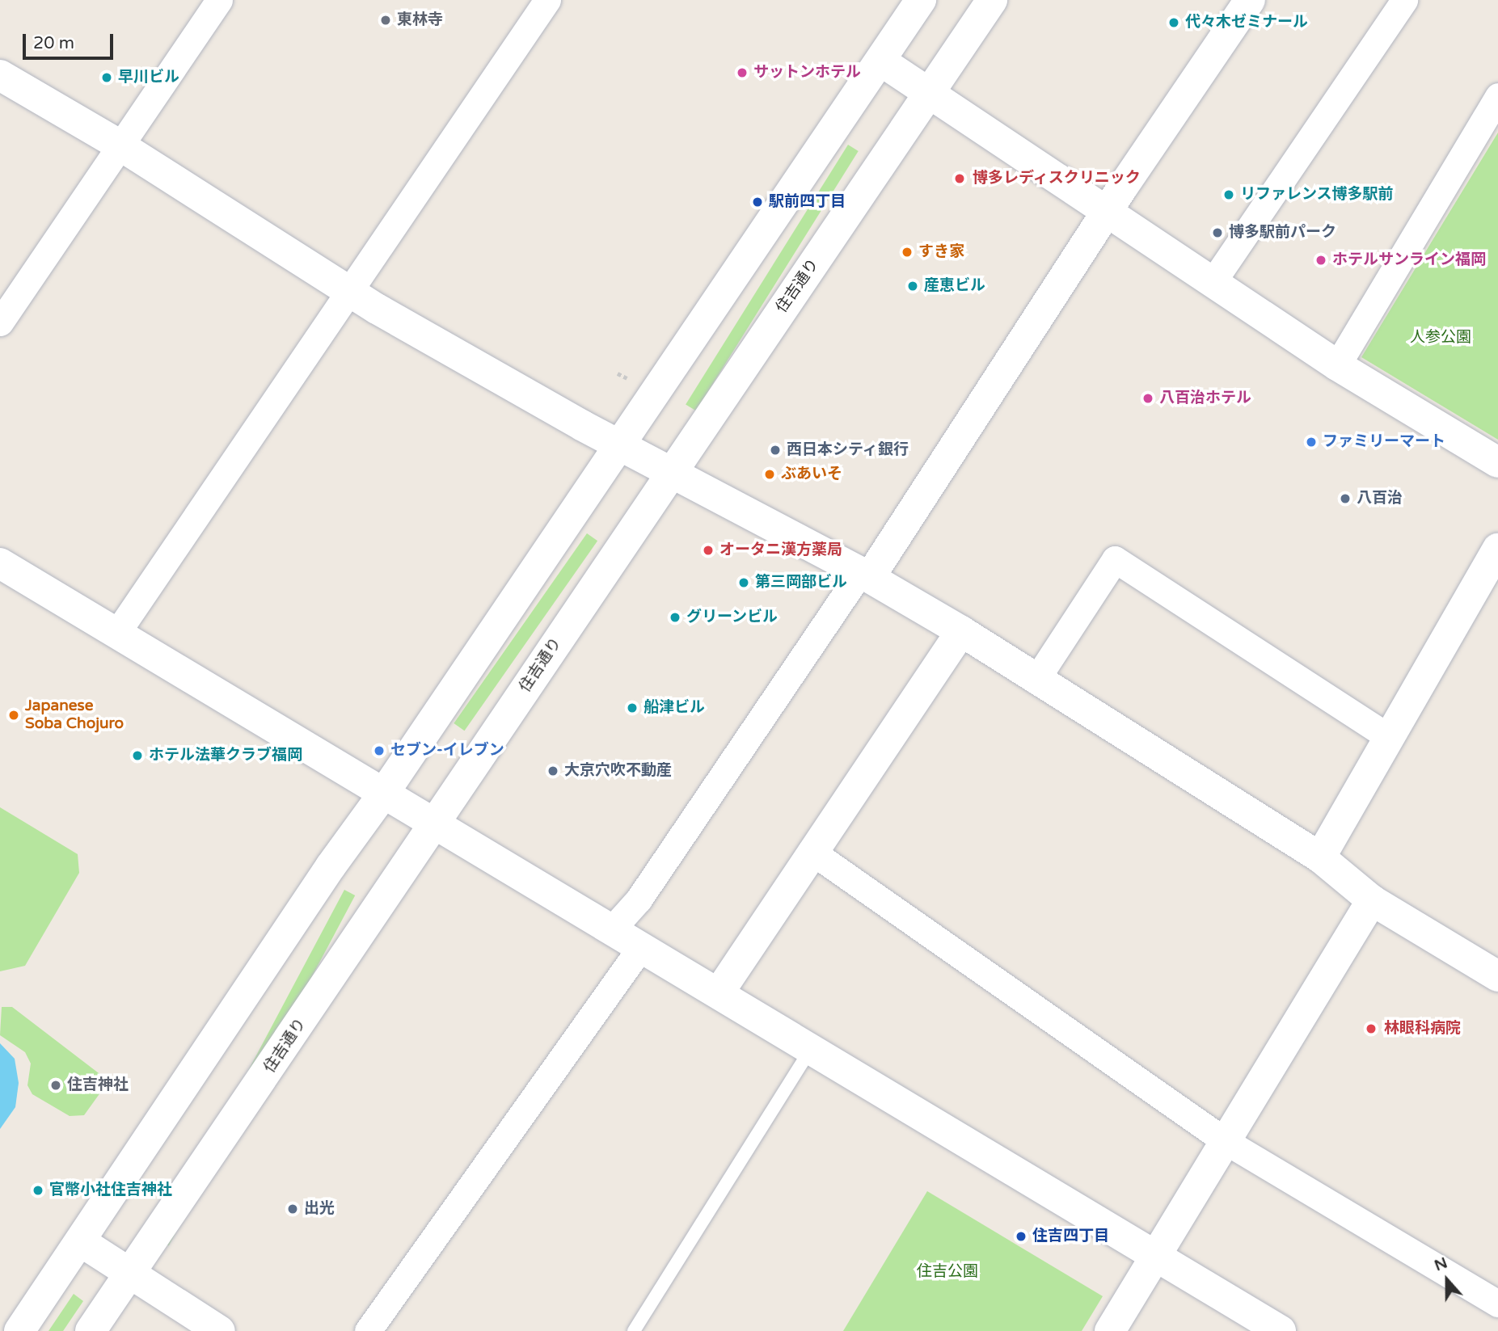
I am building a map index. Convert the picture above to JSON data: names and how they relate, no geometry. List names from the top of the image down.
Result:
{
  "streets": {
    "street": ["住吉通り"]
  },
  "parks": ["人参公園", "住吉公園"],
  "places": [
    "東林寺",
    "代々木ゼミナール",
    "サットンホテル",
    "早川ビル",
    "博多レディスクリニック",
    "リファレンス博多駅前",
    "駅前四丁目",
    "博多駅前パーク",
    "すき家",
    "ホテルサンライン福岡",
    "産恵ビル",
    "八百治ホテル",
    "ファミリーマート",
    "西日本シティ銀行",
    "ぶあいそ",
    "八百治",
    "オータニ漢方薬局",
    "第三岡部ビル",
    "グリーンビル",
    "船津ビル",
    "Japanese Soba Chojuro",
    "セブン-イレブン",
    "ホテル法華クラブ福岡",
    "大京穴吹不動産",
    "林眼科病院",
    "住吉神社",
    "官幣小社住吉神社",
    "出光",
    "住吉四丁目"
  ],
  "scale_bar": "20 m",
  "north": "top"
}
